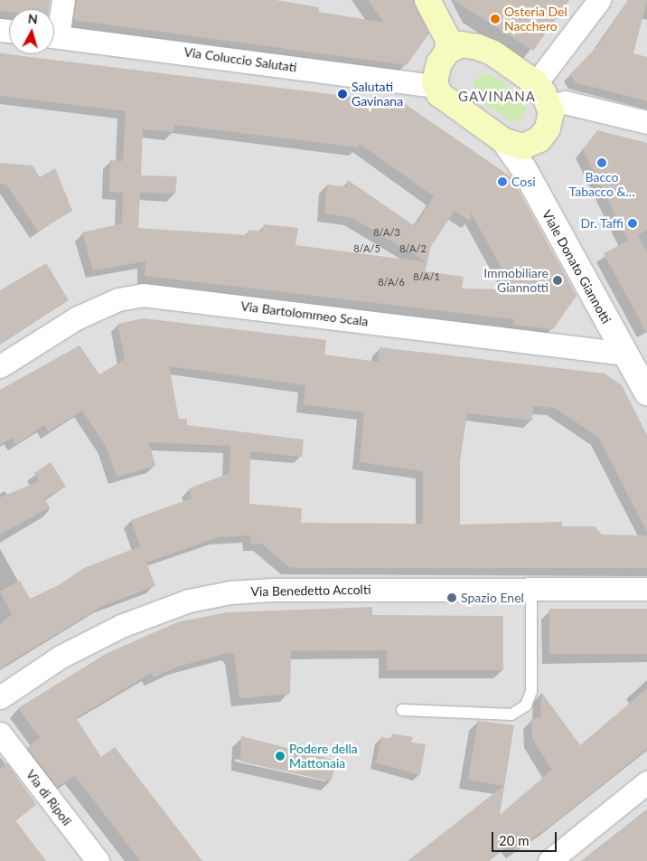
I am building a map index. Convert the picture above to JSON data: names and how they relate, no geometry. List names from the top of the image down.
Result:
{
  "streets": {
    "street": [
      "Via Coluccio Salutati",
      "Viale Donato Giannotti",
      "Via Bartolommeo Scala",
      "Via Benedetto Accolti",
      "Via di Ripoli"
    ]
  },
  "crossings": [
    ["Viale Donato Giannotti", "Via Bartolommeo Scala"]
  ],
  "districts": ["GAVINANA"],
  "places": [
    "Osteria Del Nacchero",
    "Salutati Gavinana",
    "Bacco Tabacco &...",
    "Cosi",
    "Dr. Taffi",
    "Immobiliare Giannotti",
    "Spazio Enel",
    "Podere della Mattonaia"
  ],
  "house_numbers": [
    "8/A/3",
    "8/A/5",
    "8/A/2",
    "8/A/1",
    "8/A/6"
  ],
  "scale_bar": "20 m",
  "north": "top"
}
